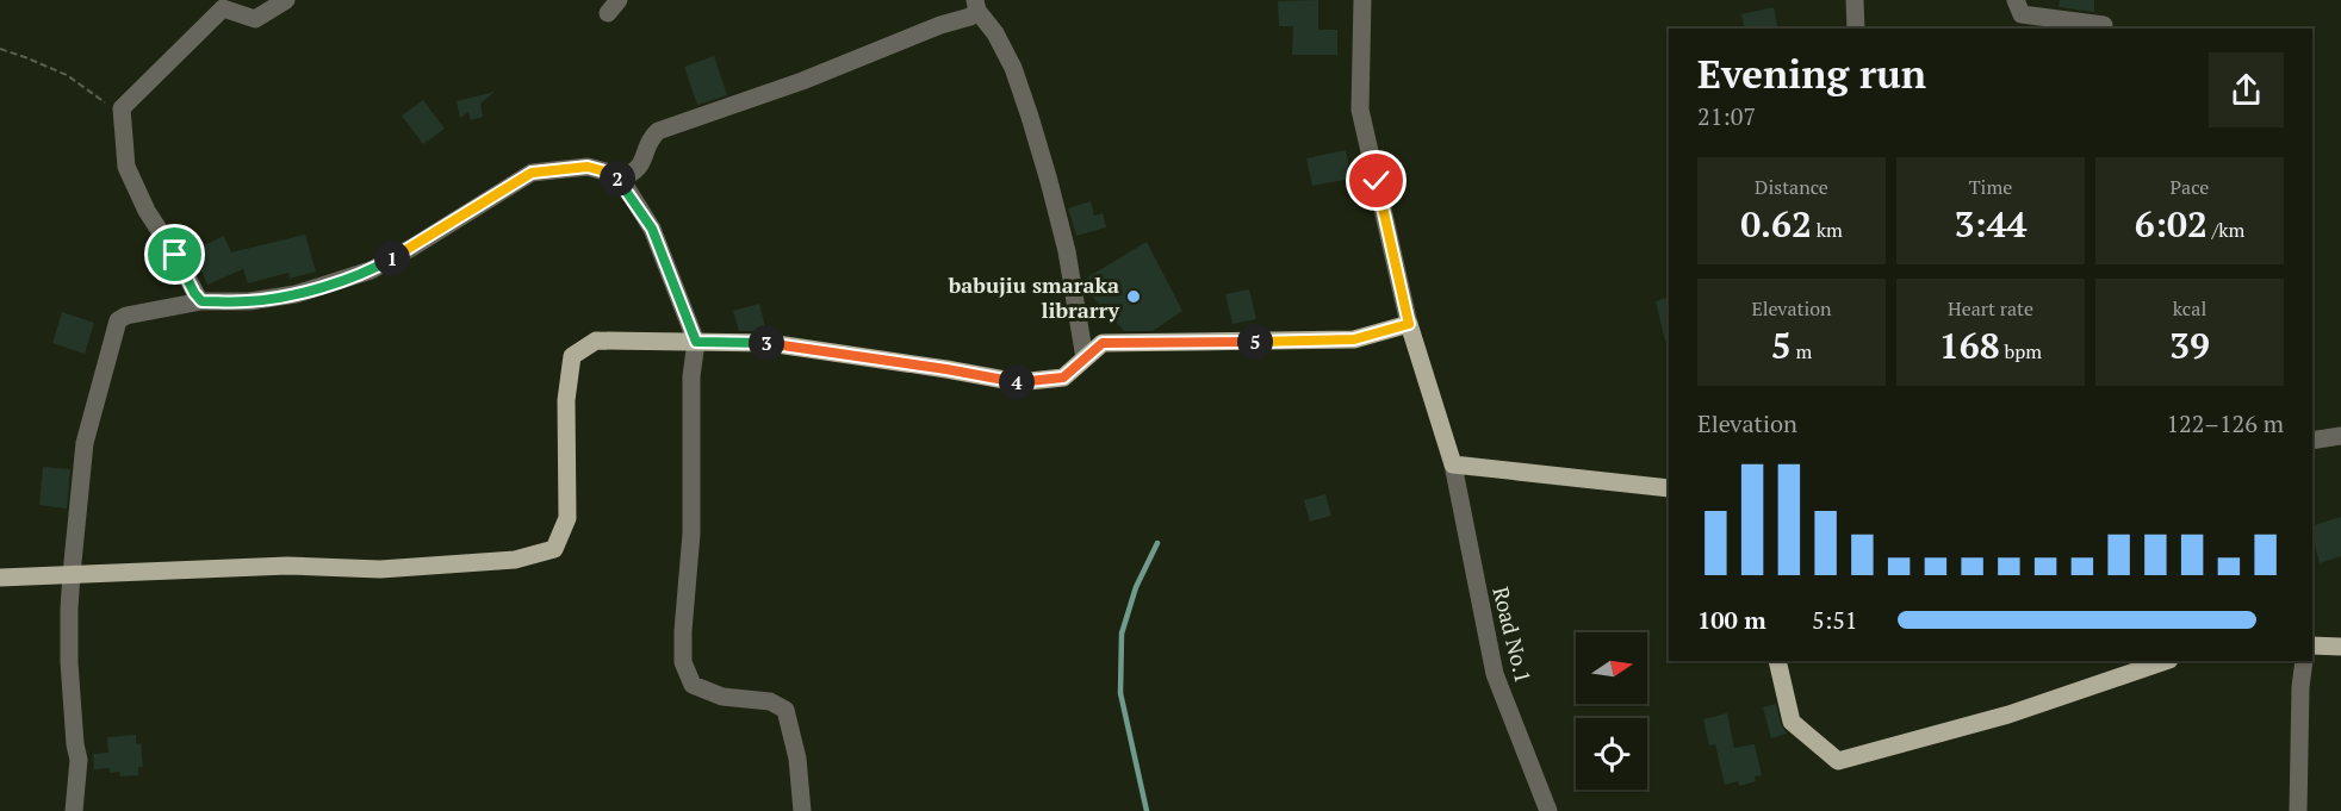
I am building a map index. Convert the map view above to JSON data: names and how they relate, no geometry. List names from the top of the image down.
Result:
{
  "streets": {
    "street": ["Road No.1"]
  },
  "places": ["babujiu smaraka librarry"],
  "north": "right",
  "page": {
    "heading": ["Evening run", "21:07"],
    "stats": [
      ["Distance", "0.62 km"],
      ["Time", "3:44"],
      ["Pace", "6:02 /km"],
      ["Elevation", "5 m"],
      ["Heart rate", "168 bpm"],
      ["kcal", "39"]
    ],
    "pins": [
      "2",
      "1",
      "5",
      "3",
      "4"
    ],
    "chart": ["Elevation", "122–126 m"],
    "list": [
      {
        "name": "100 m",
        "note": "5:51"
      }
    ]
  }
}
